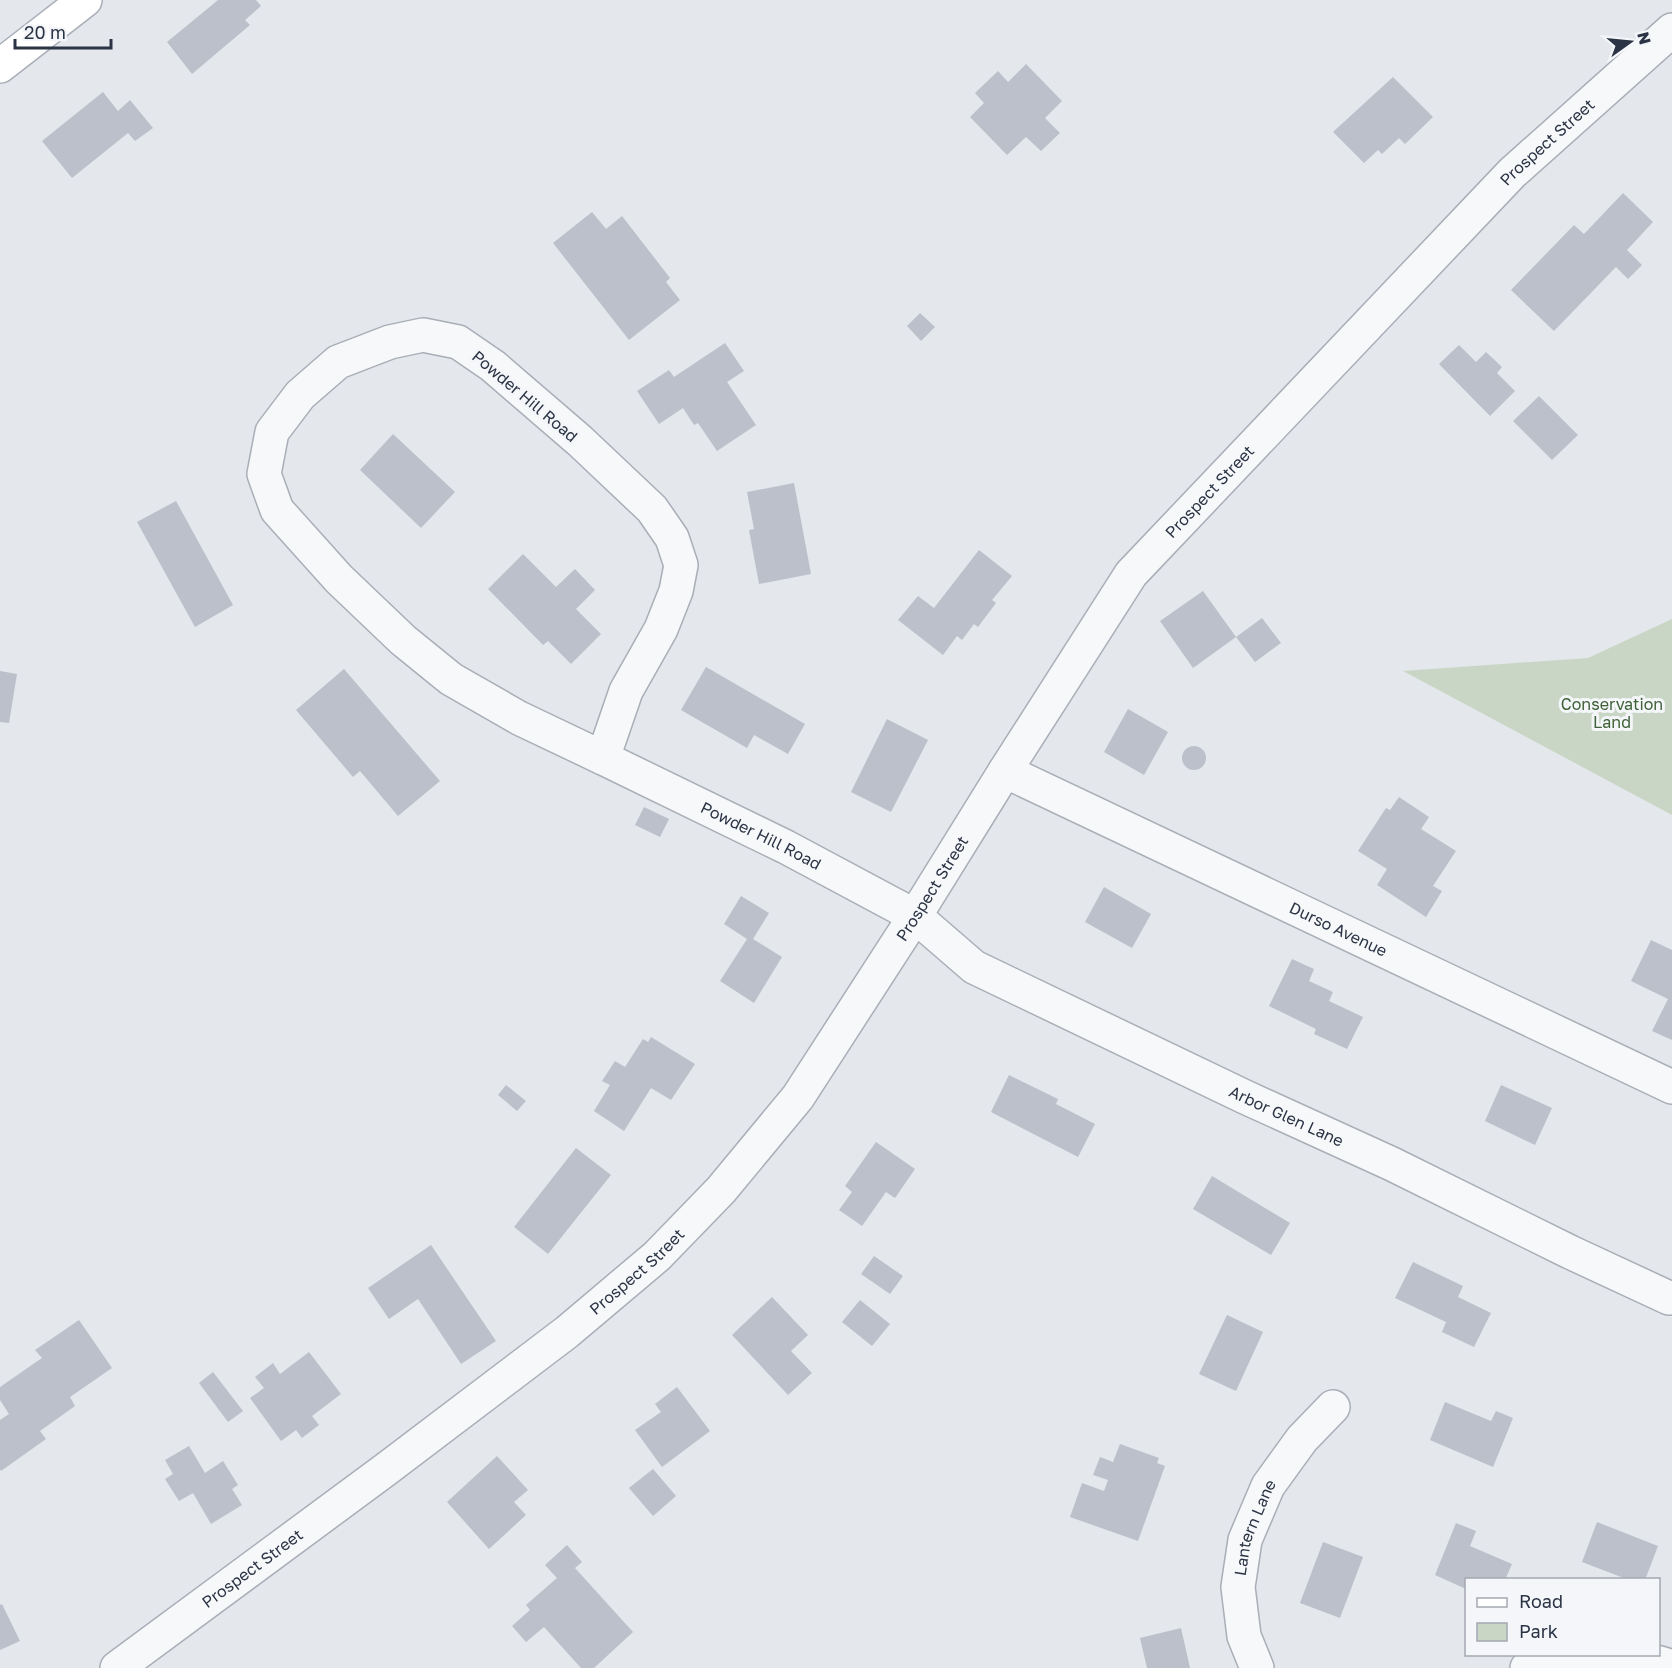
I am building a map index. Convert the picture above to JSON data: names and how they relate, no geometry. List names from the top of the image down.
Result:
{
  "streets": {
    "street": [
      "Prospect Street",
      "Powder Hill Road",
      "Durso Avenue",
      "Arbor Glen Lane",
      "Lantern Lane"
    ]
  },
  "crossings": [
    ["Prospect Street", "Powder Hill Road"],
    ["Prospect Street", "Durso Avenue"],
    ["Prospect Street", "Arbor Glen Lane"],
    ["Powder Hill Road", "Arbor Glen Lane"]
  ],
  "parks": ["Conservation Land"],
  "legend": ["Road", "Park"],
  "scale_bar": "20 m",
  "north": "right"
}
